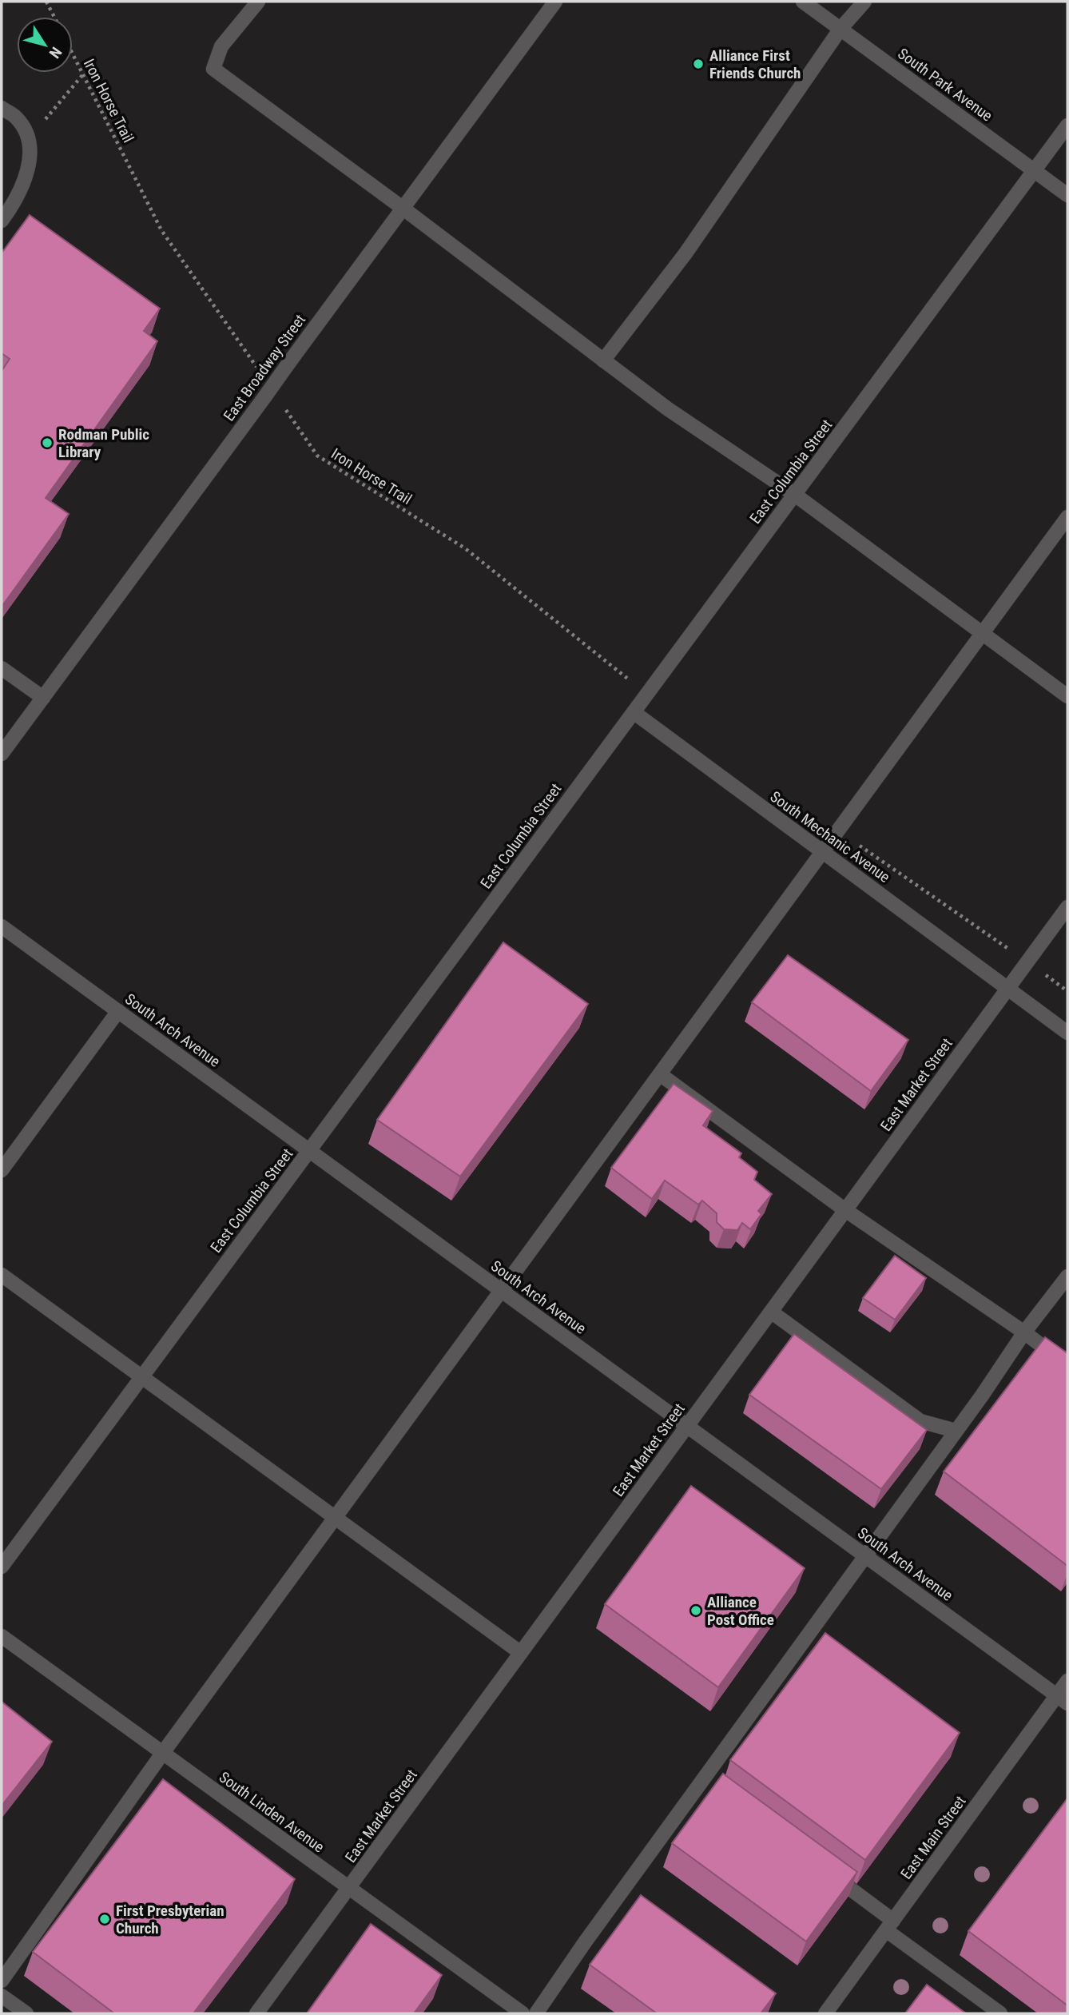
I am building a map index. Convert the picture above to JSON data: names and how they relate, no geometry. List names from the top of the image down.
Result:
{
  "streets": {
    "street": [
      "South Park Avenue",
      "East Broadway Street",
      "East Columbia Street",
      "South Mechanic Avenue",
      "South Arch Avenue",
      "East Market Street",
      "South Linden Avenue",
      "East Main Street"
    ],
    "path": ["Iron Horse Trail"]
  },
  "crossings": [
    ["South Park Avenue", "East Columbia Street"],
    ["Iron Horse Trail", "East Columbia Street"],
    ["East Columbia Street", "South Mechanic Avenue"],
    ["East Columbia Street", "South Arch Avenue"],
    ["South Mechanic Avenue", "East Market Street"],
    ["South Arch Avenue", "East Market Street"],
    ["South Arch Avenue", "East Main Street"],
    ["East Market Street", "South Linden Avenue"]
  ],
  "places": [
    "Alliance First Friends Church",
    "Rodman Public Library",
    "Alliance Post Office",
    "First Presbyterian Church"
  ],
  "north": "bottom right"
}
